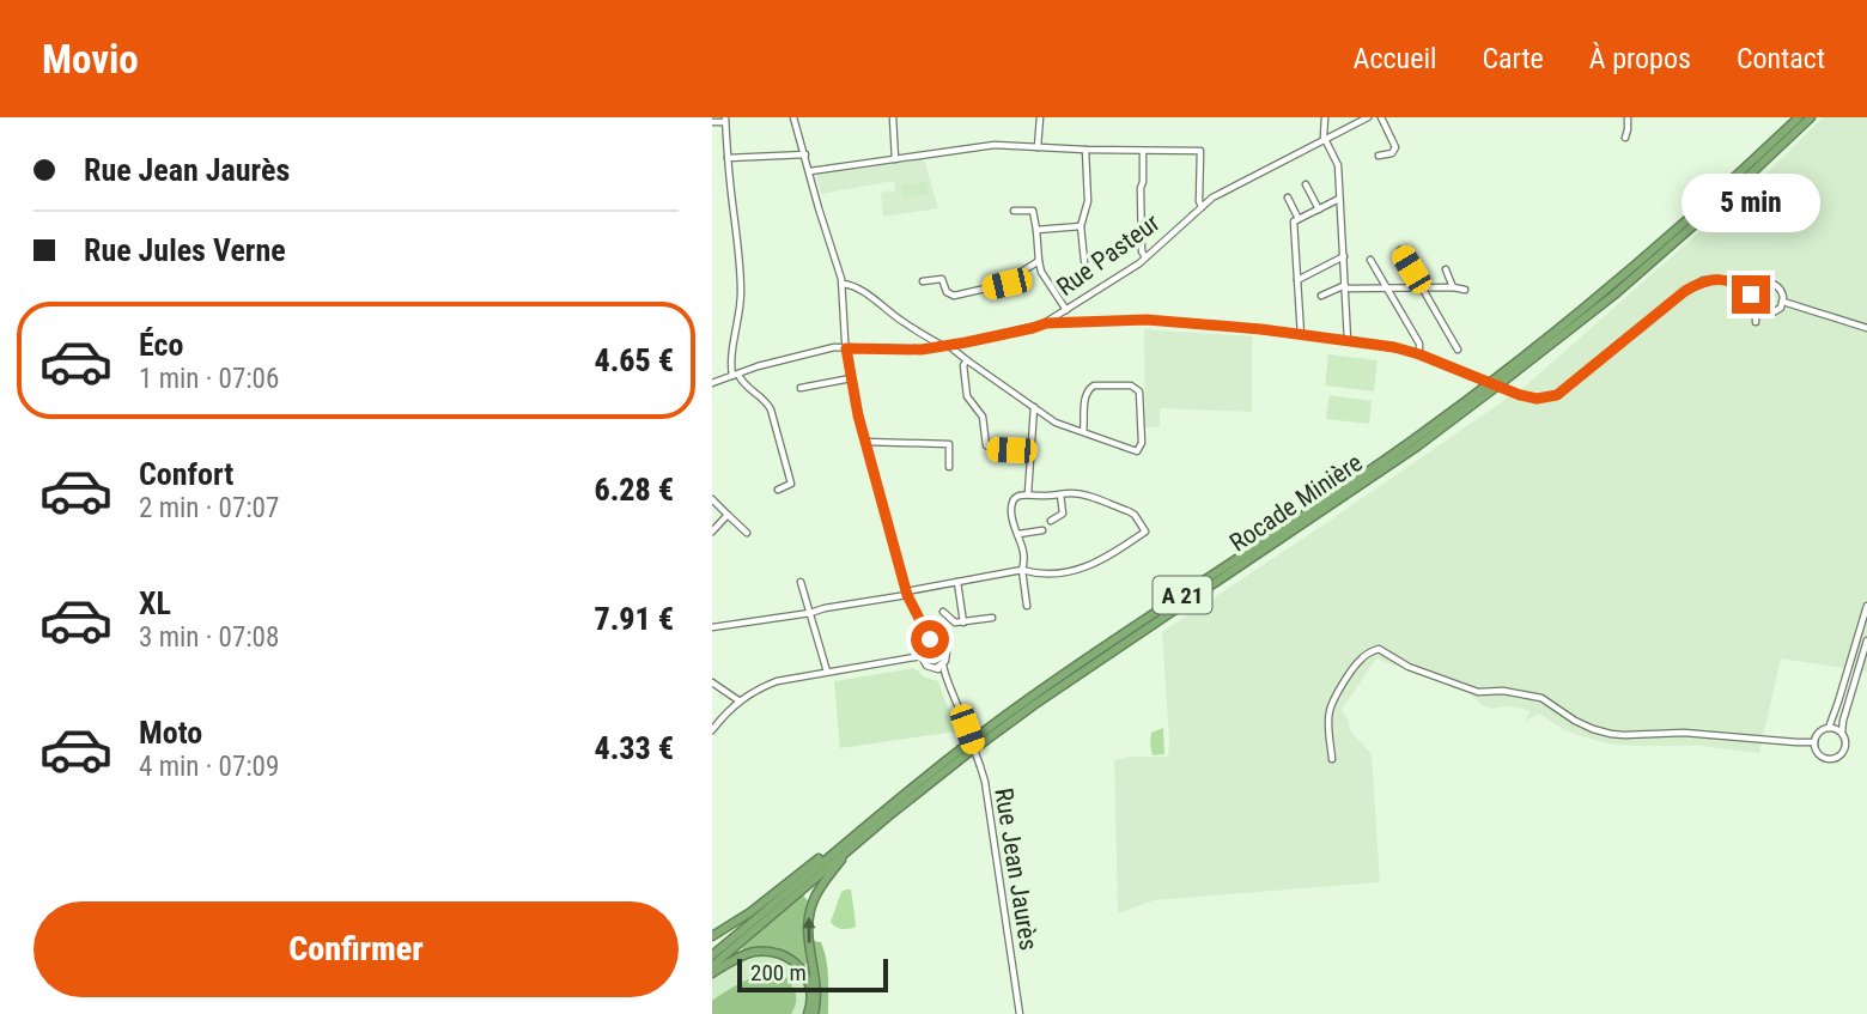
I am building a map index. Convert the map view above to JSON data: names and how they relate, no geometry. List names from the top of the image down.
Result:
{
  "streets": {
    "highway": ["Rocade Minière", "A 21"],
    "street": ["Rue Pasteur", "Rue Jean Jaurès"]
  },
  "scale_bar": "200 m",
  "page": {
    "header": "Movio",
    "nav": [
      "Accueil",
      "Carte",
      "À propos",
      "Contact"
    ],
    "banner": ["Rue Jean Jaurès", "Rue Jules Verne"],
    "bubble": "5 min",
    "list": [
      {
        "name": "Éco",
        "note": "1 min · 07:06",
        "value": "4.65 €"
      },
      {
        "name": "Confort",
        "note": "2 min · 07:07",
        "value": "6.28 €"
      },
      {
        "name": "XL",
        "note": "3 min · 07:08",
        "value": "7.91 €"
      },
      {
        "name": "Moto",
        "note": "4 min · 07:09",
        "value": "4.33 €"
      }
    ],
    "buttons": "Confirmer",
    "scale": "200 m"
  }
}
